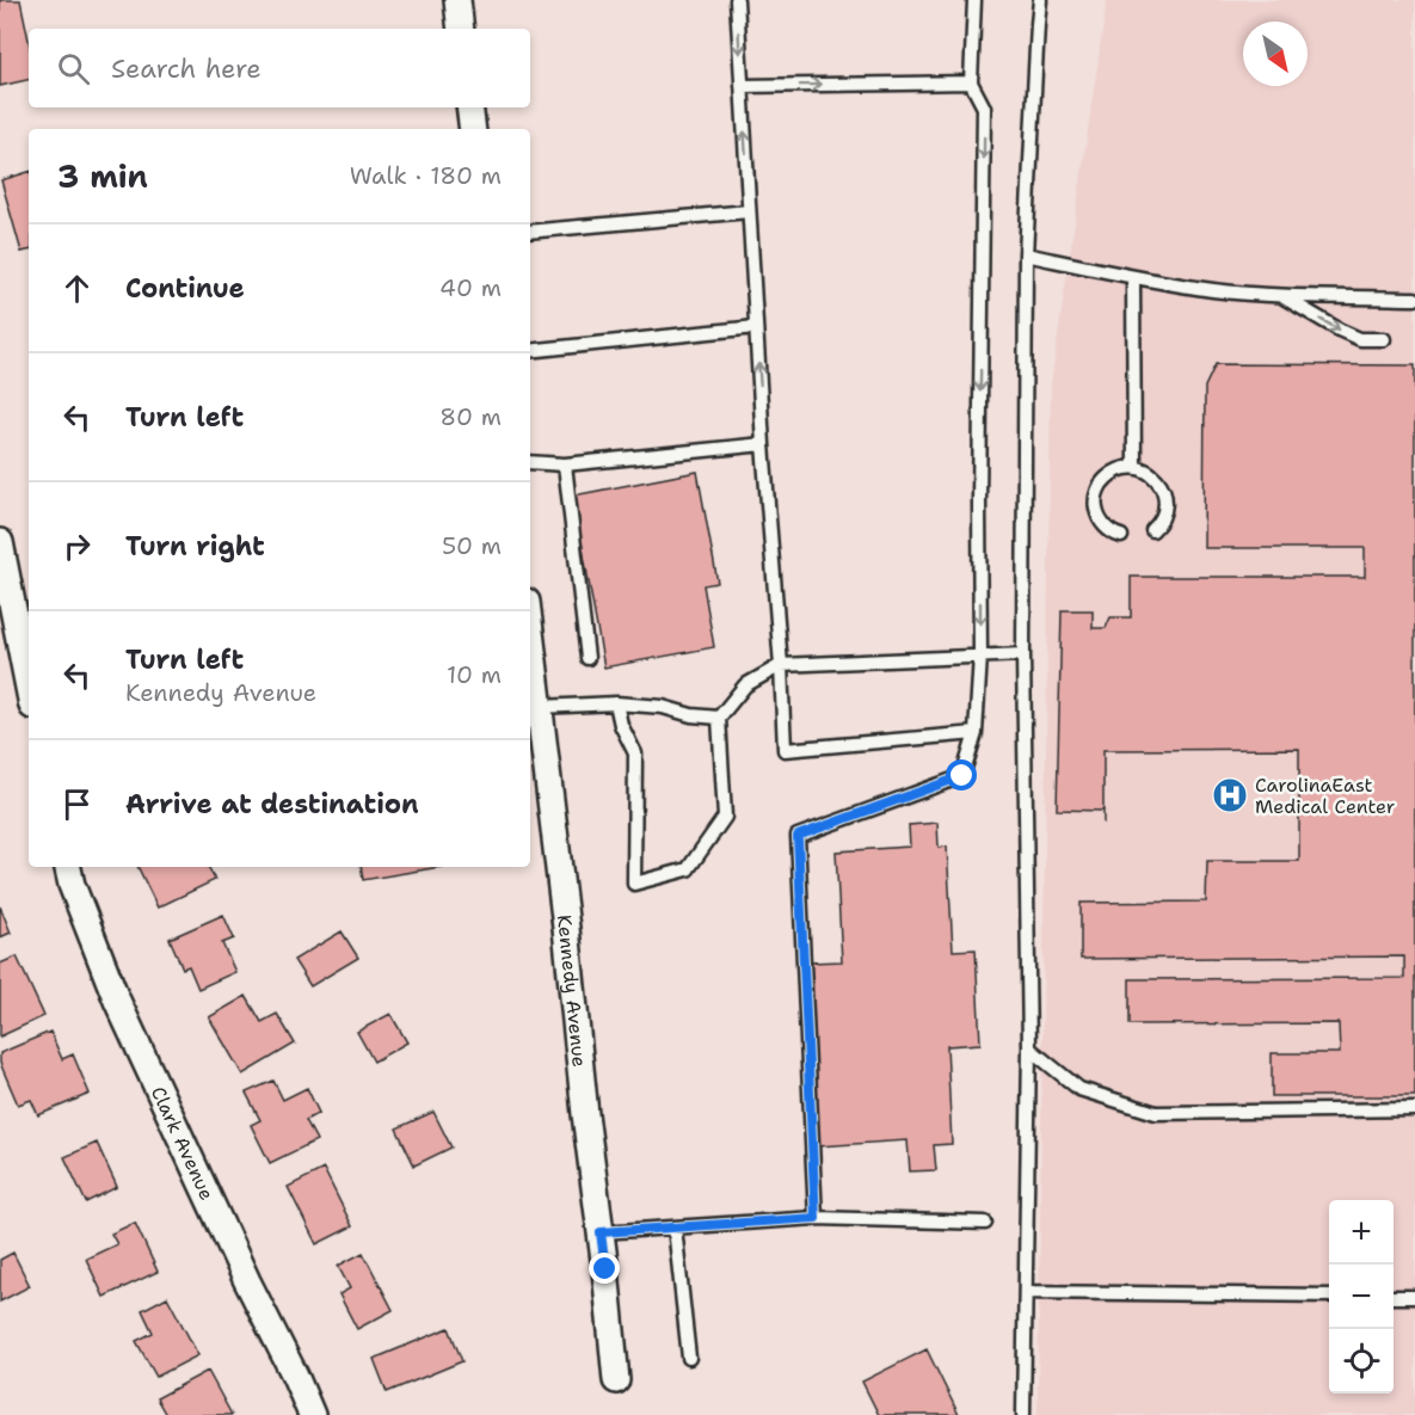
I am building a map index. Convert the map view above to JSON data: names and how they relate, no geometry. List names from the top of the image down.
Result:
{
  "streets": {
    "street": ["Kennedy Avenue", "Clark Avenue"]
  },
  "places": {
    "hospital": ["CarolinaEast Medical Center"]
  },
  "north": "bottom right",
  "page": {
    "search": "Search here",
    "heading": ["3 min", "Walk · 180 m"],
    "list": [
      ["Continue", "40 m"],
      ["Turn left", "80 m"],
      ["Turn right", "50 m"],
      ["Turn left", "Kennedy Avenue", "10 m"],
      "Arrive at destination"
    ],
    "map_buttons": ["+", "−"]
  }
}
